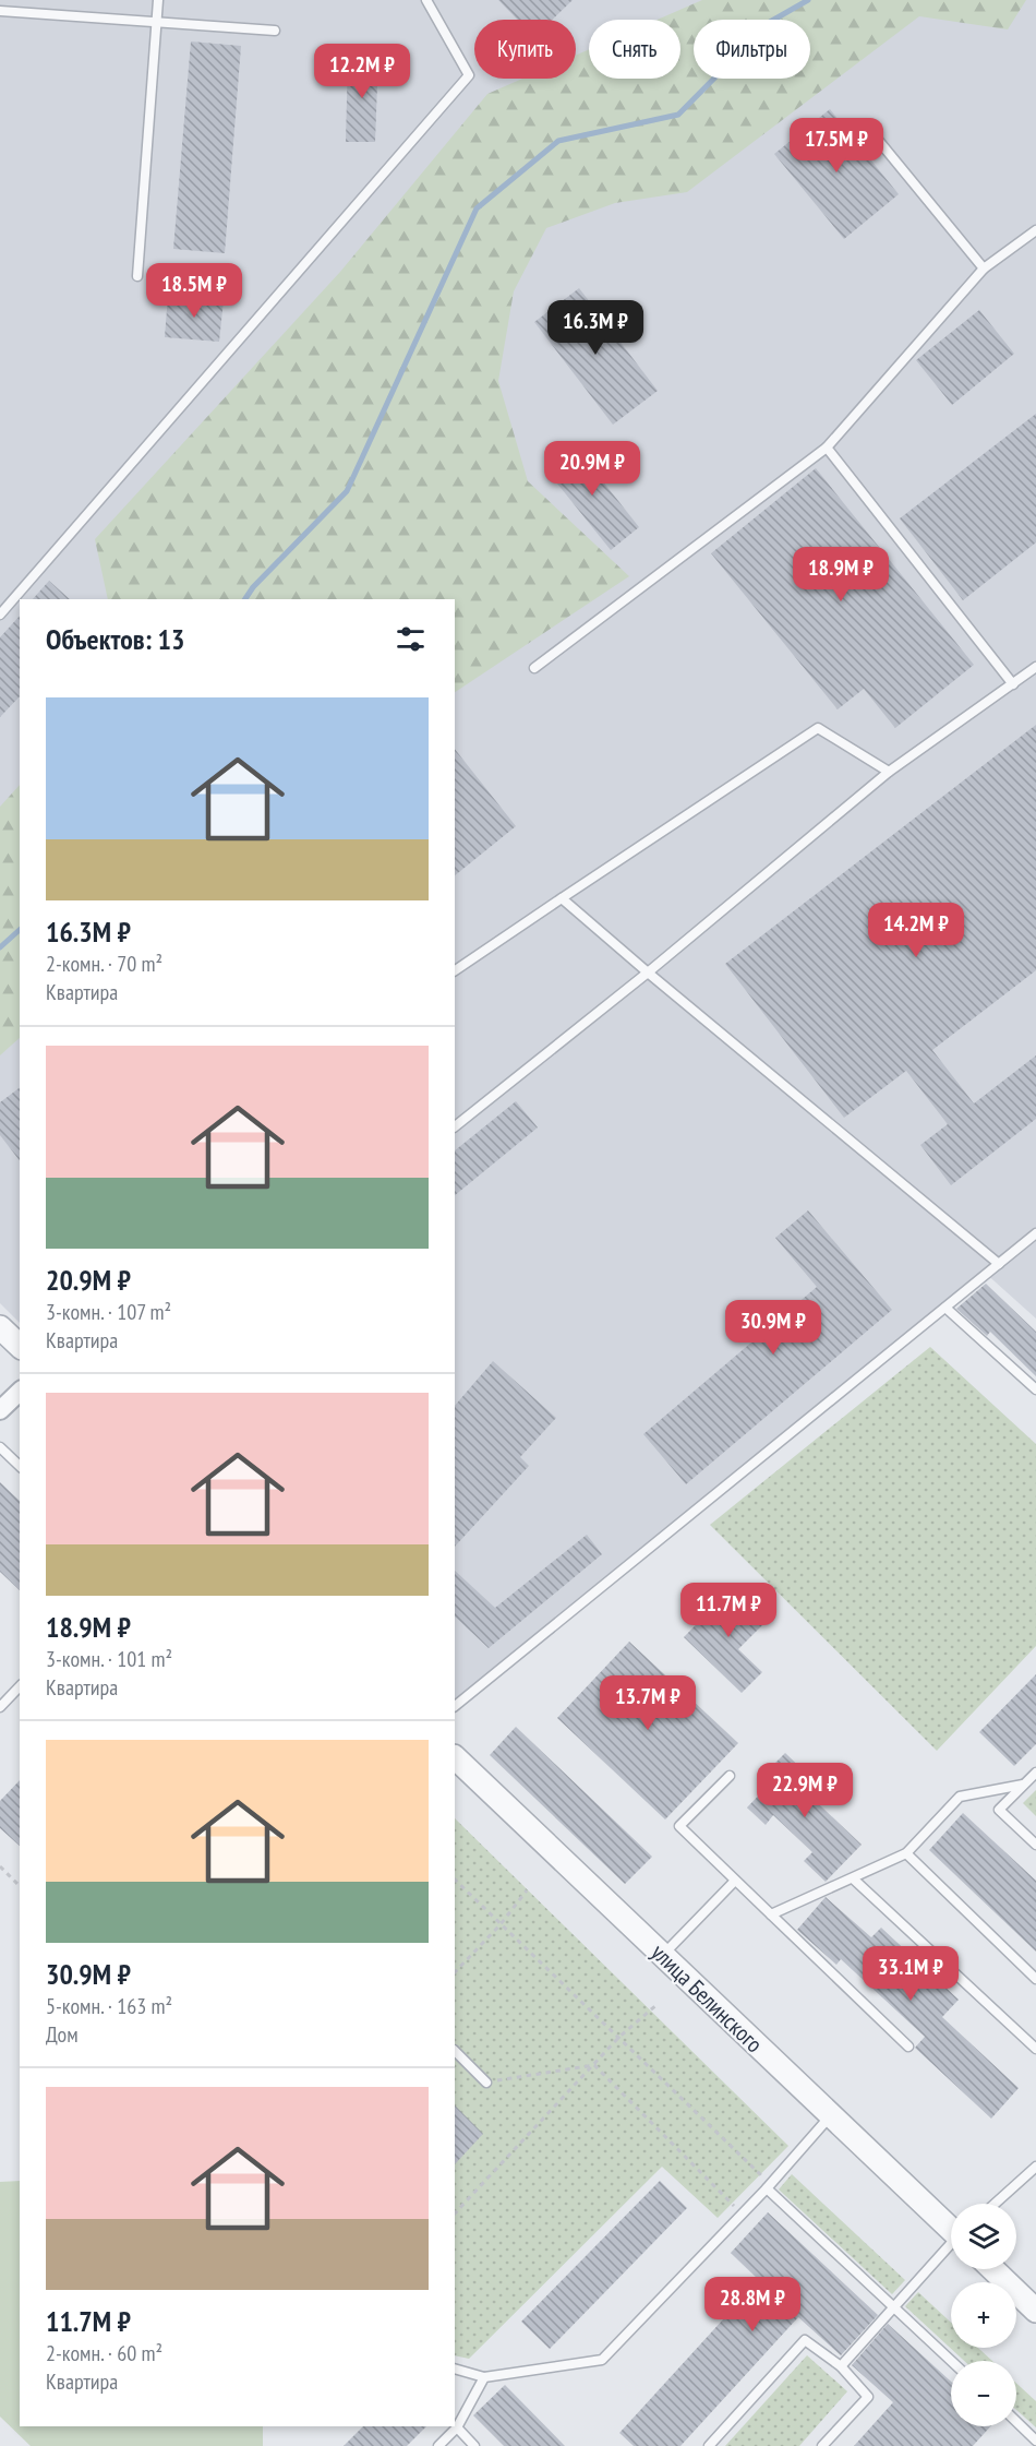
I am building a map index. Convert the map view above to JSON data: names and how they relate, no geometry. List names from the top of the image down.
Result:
{
  "streets": {
    "street": ["улица Белинского"]
  },
  "page": {
    "chip": ["Купить", "Снять", "Фильтры"],
    "price": [
      "12.2M ₽",
      "17.5M ₽",
      "18.5M ₽",
      "16.3M ₽",
      "20.9M ₽",
      "18.9M ₽",
      "14.2M ₽",
      "30.9M ₽",
      "11.7M ₽",
      "13.7M ₽",
      "22.9M ₽",
      "33.1M ₽",
      "28.8M ₽"
    ],
    "heading": "Объектов: 13",
    "list": [
      {
        "name": "16.3M ₽",
        "note": "2-комн. · 70 m² · Квартира"
      },
      {
        "name": "20.9M ₽",
        "note": "3-комн. · 107 m² · Квартира"
      },
      {
        "name": "18.9M ₽",
        "note": "3-комн. · 101 m² · Квартира"
      },
      {
        "name": "30.9M ₽",
        "note": "5-комн. · 163 m² · Дом"
      },
      {
        "name": "11.7M ₽",
        "note": "2-комн. · 60 m² · Квартира"
      }
    ],
    "map_buttons": ["+", "−"]
  }
}
